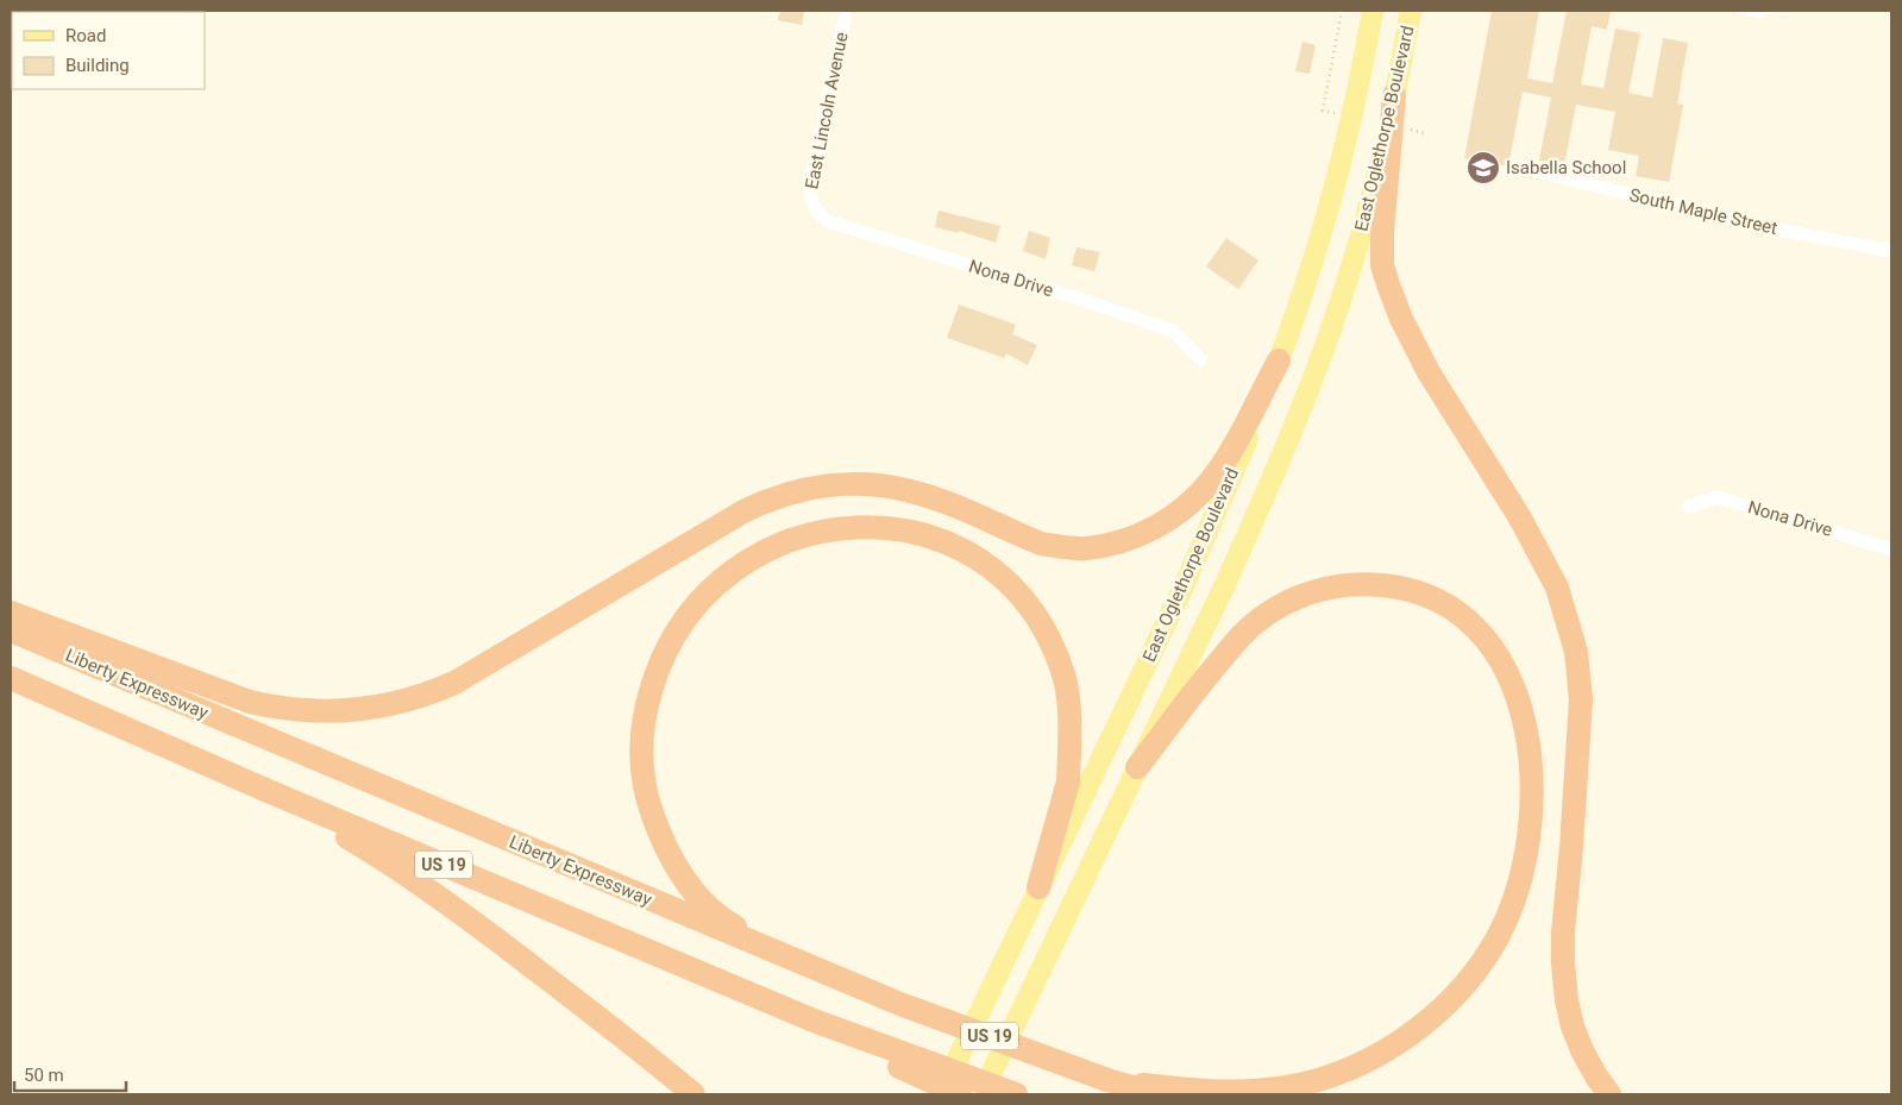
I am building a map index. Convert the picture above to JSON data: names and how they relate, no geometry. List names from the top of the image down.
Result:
{
  "streets": {
    "highway": ["Liberty Expressway", "US 19"],
    "main road": ["East Oglethorpe Boulevard"],
    "street": ["East Lincoln Avenue", "South Maple Street", "Nona Drive"]
  },
  "crossings": [
    ["East Lincoln Avenue", "Nona Drive"]
  ],
  "places": {
    "school or university": ["Isabella School"]
  },
  "legend": ["Road", "Building"],
  "scale_bar": "50 m"
}
